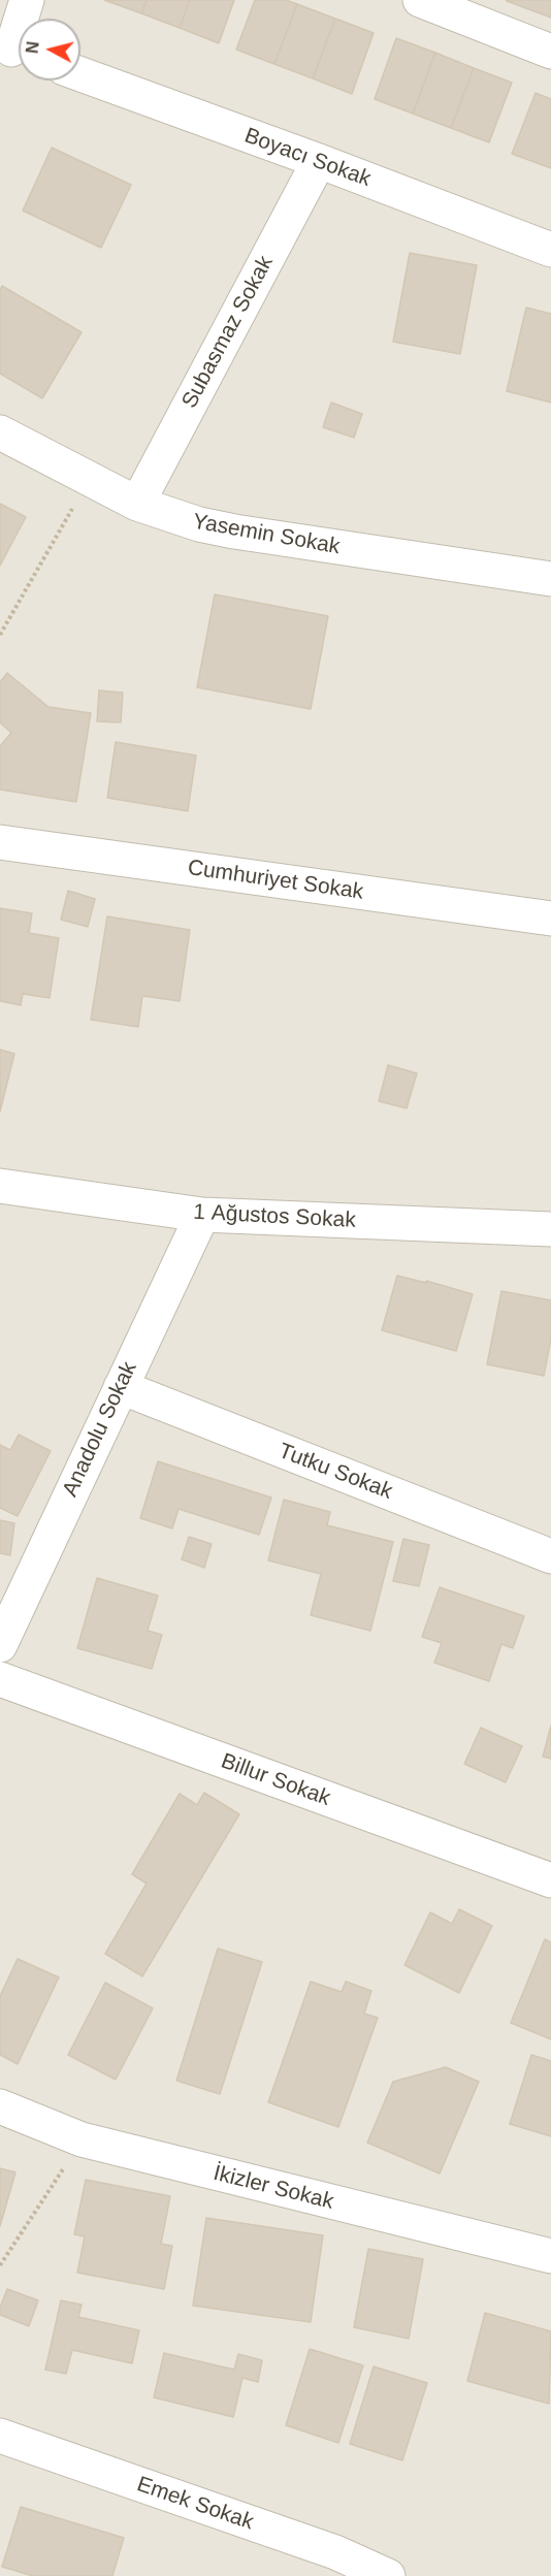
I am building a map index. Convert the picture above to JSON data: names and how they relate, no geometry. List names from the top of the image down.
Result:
{
  "streets": {
    "street": [
      "Boyacı Sokak",
      "Subasmaz Sokak",
      "Yasemin Sokak",
      "Cumhuriyet Sokak",
      "1 Ağustos Sokak",
      "Anadolu Sokak",
      "Tutku Sokak",
      "Billur Sokak",
      "İkizler Sokak",
      "Emek Sokak"
    ]
  },
  "crossings": [
    ["Boyacı Sokak", "Subasmaz Sokak"],
    ["Subasmaz Sokak", "Yasemin Sokak"],
    ["1 Ağustos Sokak", "Anadolu Sokak"],
    ["Anadolu Sokak", "Tutku Sokak"]
  ],
  "north": "left"
}
